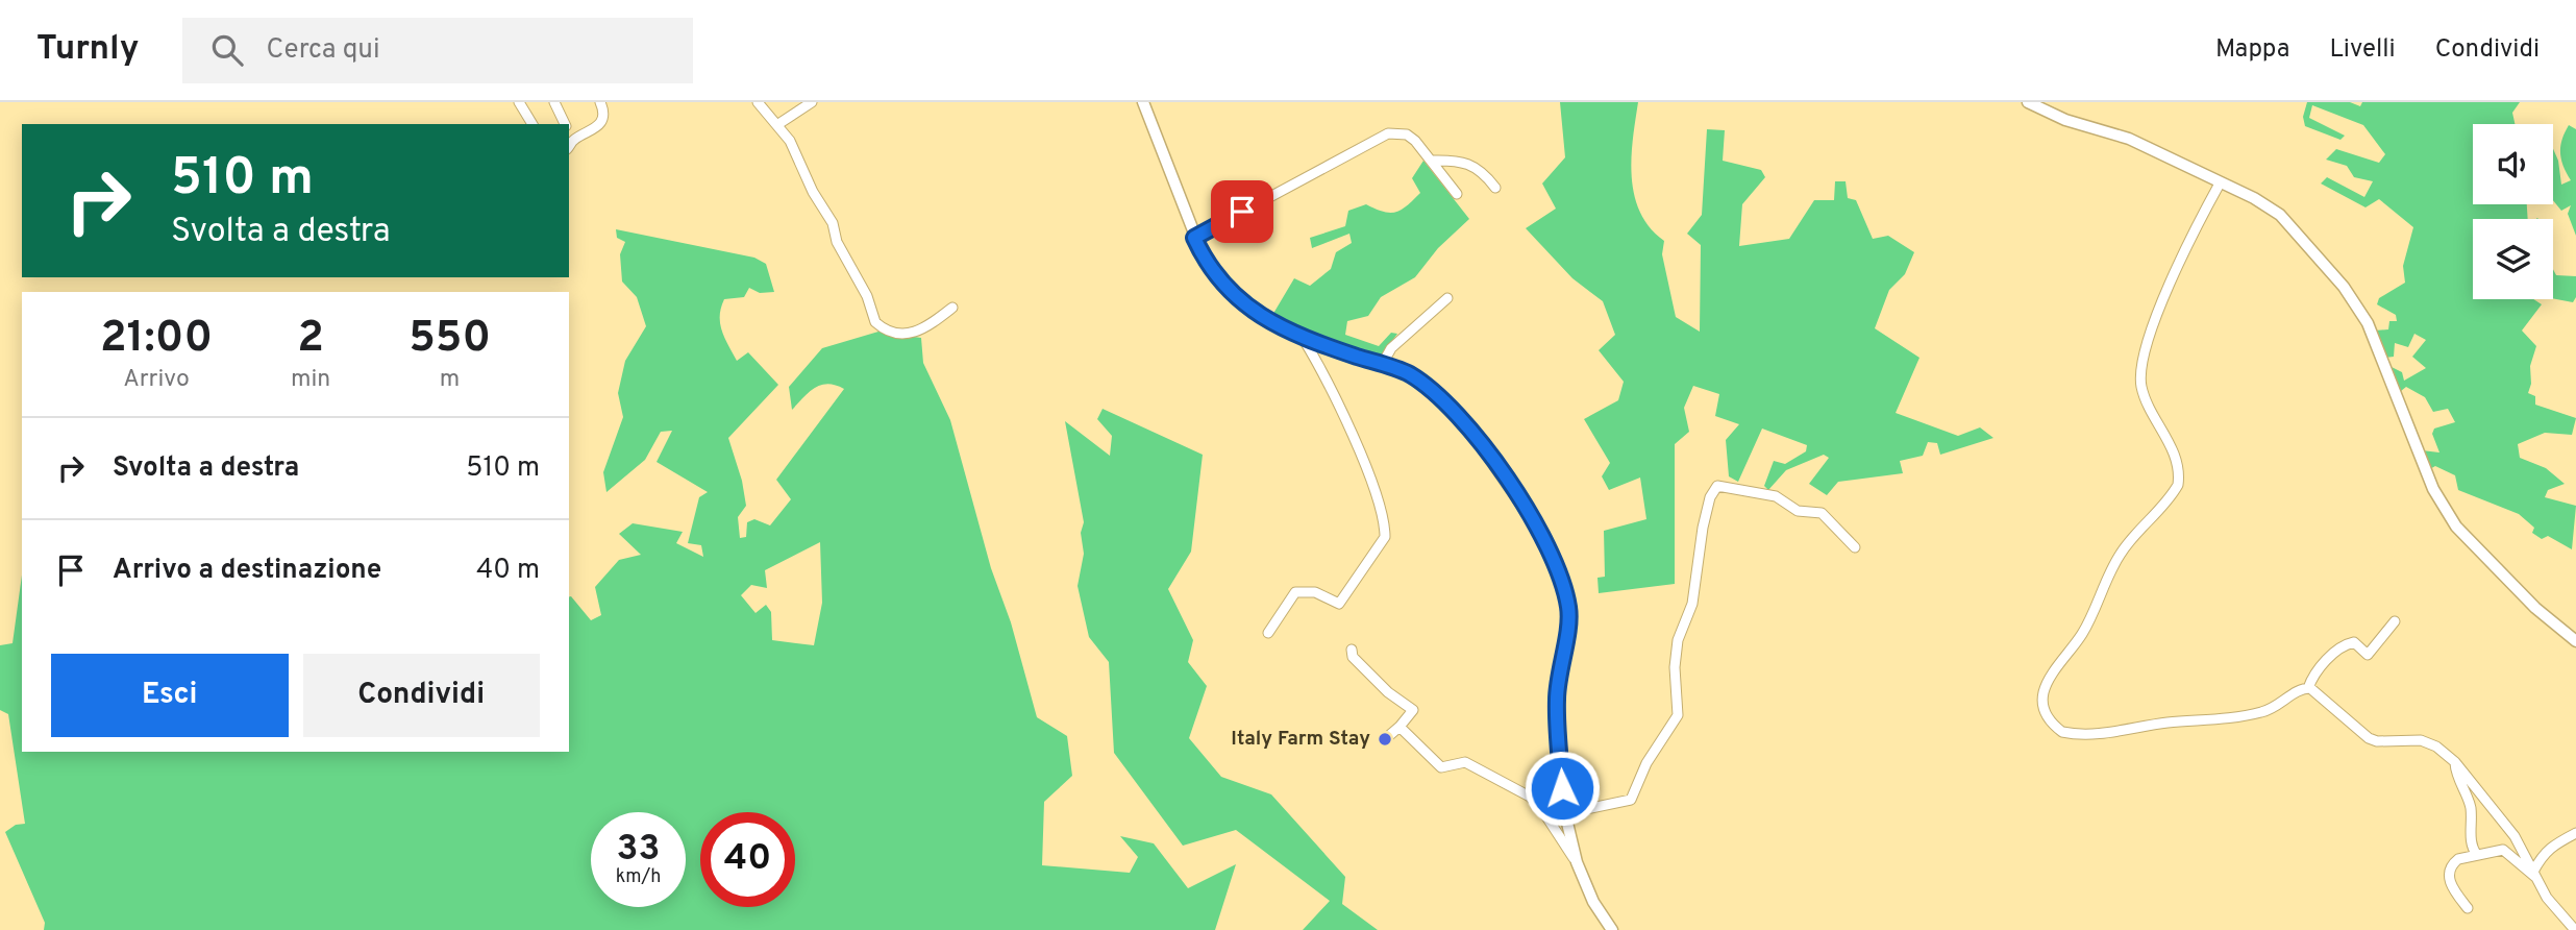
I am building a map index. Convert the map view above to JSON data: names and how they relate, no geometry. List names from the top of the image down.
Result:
{
  "places": ["Italy Farm Stay"],
  "page": {
    "header": "Turnly",
    "search": "Cerca qui",
    "nav": ["Mappa", "Livelli", "Condividi"],
    "turn": ["510 m", "Svolta a destra"],
    "eta": [
      "21:00",
      "Arrivo",
      "2",
      "min",
      "550",
      "m"
    ],
    "list": [
      {
        "name": "Svolta a destra",
        "value": "510 m"
      },
      {
        "name": "Arrivo a destinazione",
        "value": "40 m"
      }
    ],
    "buttons": ["Esci", "Condividi"],
    "speed": "33 km/h",
    "limit": "40"
  }
}
